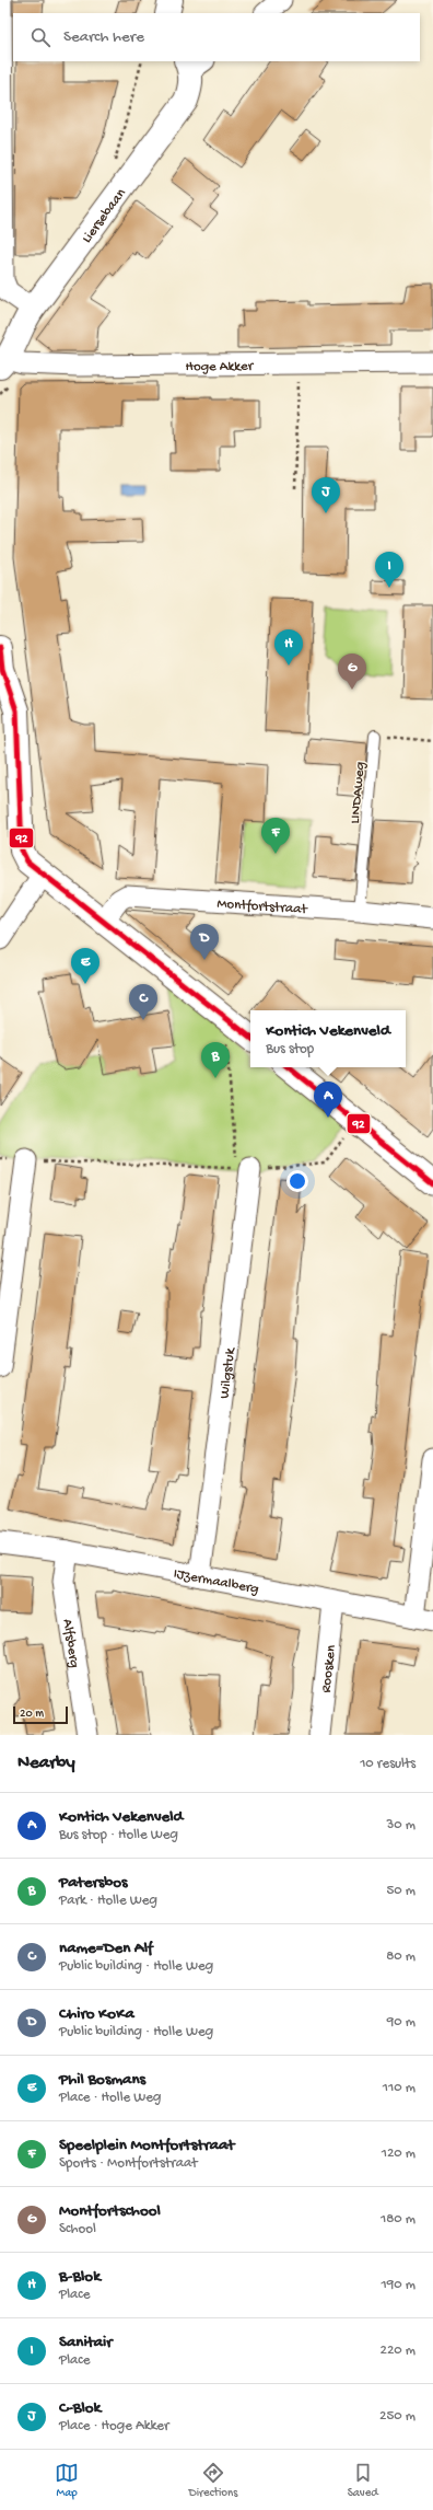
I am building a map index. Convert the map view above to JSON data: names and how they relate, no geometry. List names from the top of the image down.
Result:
{
  "streets": {
    "street": [
      "Liersebaan",
      "Hoge Akker",
      "Montfortstraat",
      "Wilgstuk",
      "IJzermaalberg",
      "Alfsberg",
      "Roosken"
    ],
    "lane": ["LINDAweg"]
  },
  "crossings": [
    ["Liersebaan", "Hoge Akker"],
    ["LINDAweg", "Montfortstraat"],
    ["Wilgstuk", "IJzermaalberg"],
    ["IJzermaalberg", "Alfsberg"],
    ["IJzermaalberg", "Roosken"]
  ],
  "lines": ["transit line 92"],
  "scale_bar": "20 m",
  "page": {
    "search": "Search here",
    "pins": [
      "J",
      "I",
      "H",
      "G",
      "F",
      "D",
      "E",
      "C",
      "B",
      "A"
    ],
    "popup": ["Kontich Vekenveld", "Bus stop"],
    "scale": "20 m",
    "heading": ["Nearby", "10 results"],
    "list": [
      {
        "mark": "A",
        "name": "Kontich Vekenveld",
        "note": "Bus stop · Holle Weg",
        "value": "30 m"
      },
      {
        "mark": "B",
        "name": "Patersbos",
        "note": "Park · Holle Weg",
        "value": "50 m"
      },
      {
        "mark": "C",
        "name": "name=Den Alf",
        "note": "Public building · Holle Weg",
        "value": "80 m"
      },
      {
        "mark": "D",
        "name": "Chiro KoKa",
        "note": "Public building · Holle Weg",
        "value": "90 m"
      },
      {
        "mark": "E",
        "name": "Phil Bosmans",
        "note": "Place · Holle Weg",
        "value": "110 m"
      },
      {
        "mark": "F",
        "name": "Speelplein Montfortstraat",
        "note": "Sports · Montfortstraat",
        "value": "120 m"
      },
      {
        "mark": "G",
        "name": "Montfortschool",
        "note": "School",
        "value": "180 m"
      },
      {
        "mark": "H",
        "name": "B-Blok",
        "note": "Place",
        "value": "190 m"
      },
      {
        "mark": "I",
        "name": "Sanitair",
        "note": "Place",
        "value": "220 m"
      },
      {
        "mark": "J",
        "name": "C-Blok",
        "note": "Place · Hoge Akker",
        "value": "250 m"
      }
    ],
    "nav": ["Map", "Directions", "Saved"]
  }
}
